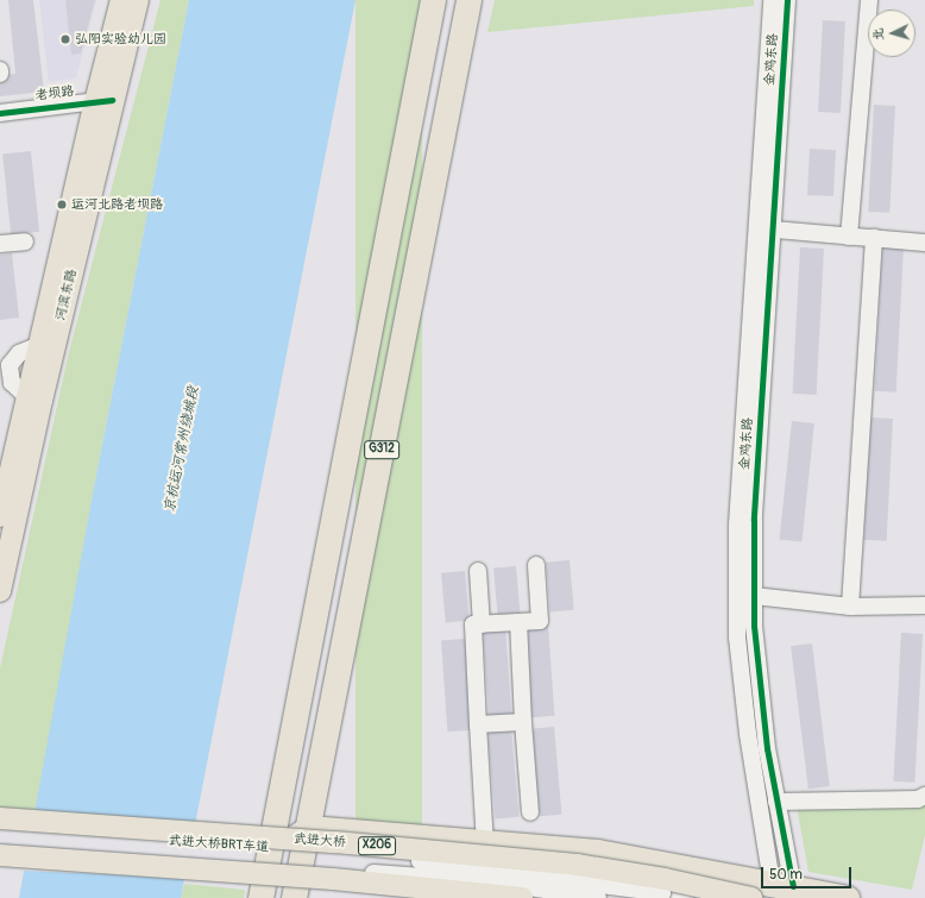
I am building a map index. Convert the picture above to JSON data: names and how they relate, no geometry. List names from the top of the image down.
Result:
{
  "streets": {
    "highway": ["G312"],
    "main road": ["河滨东路", "武进大桥", "X206"],
    "street": ["金鸡东路", "老坝路", "武进大桥BRT车道"]
  },
  "crossings": [
    ["老坝路", "河滨东路"]
  ],
  "water": ["京杭运河常州绕城段"],
  "places": ["弘阳实验幼儿园", "运河北路老坝路"],
  "scale_bar": "50 m",
  "north": "left"
}
